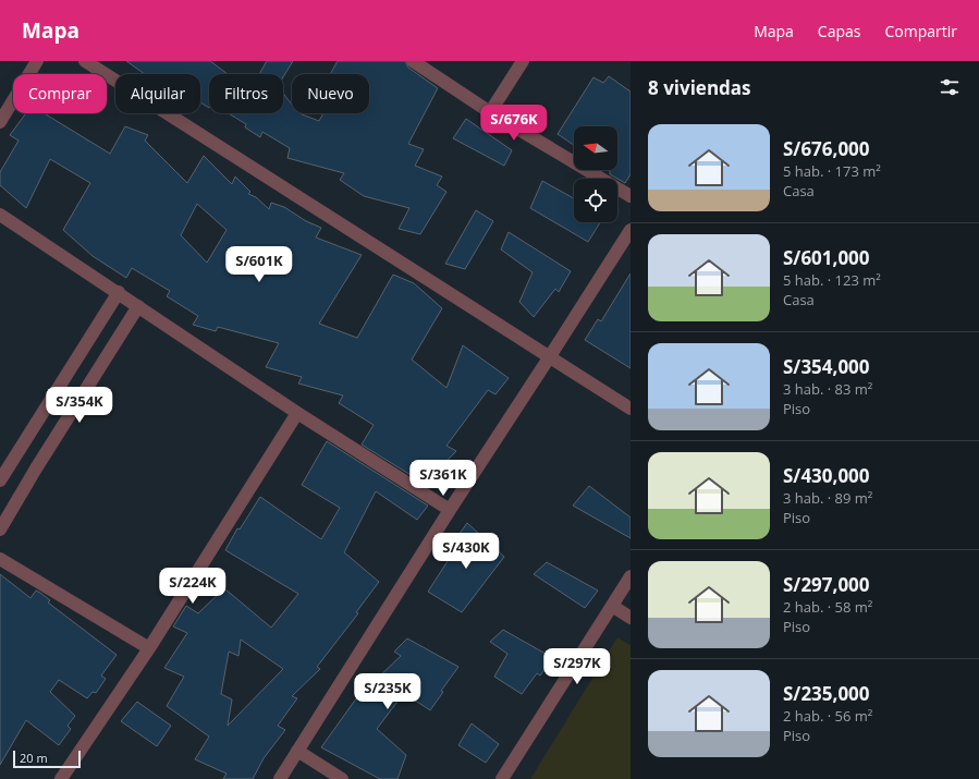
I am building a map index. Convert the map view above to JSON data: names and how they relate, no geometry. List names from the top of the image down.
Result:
{
  "scale_bar": "20 m",
  "north": "left",
  "page": {
    "header": "Mapa",
    "nav": ["Mapa", "Capas", "Compartir"],
    "heading": "8 viviendas",
    "chip": [
      "Comprar",
      "Alquilar",
      "Filtros",
      "Nuevo"
    ],
    "price": [
      "S/676K",
      "S/601K",
      "S/354K",
      "S/361K",
      "S/430K",
      "S/224K",
      "S/297K",
      "S/235K"
    ],
    "list": [
      {
        "name": "S/676,000",
        "note": "5 hab. · 173 m² · Casa"
      },
      {
        "name": "S/601,000",
        "note": "5 hab. · 123 m² · Casa"
      },
      {
        "name": "S/354,000",
        "note": "3 hab. · 83 m² · Piso"
      },
      {
        "name": "S/430,000",
        "note": "3 hab. · 89 m² · Piso"
      },
      {
        "name": "S/297,000",
        "note": "2 hab. · 58 m² · Piso"
      },
      {
        "name": "S/235,000",
        "note": "2 hab. · 56 m² · Piso"
      }
    ],
    "scale": "20 m"
  }
}
